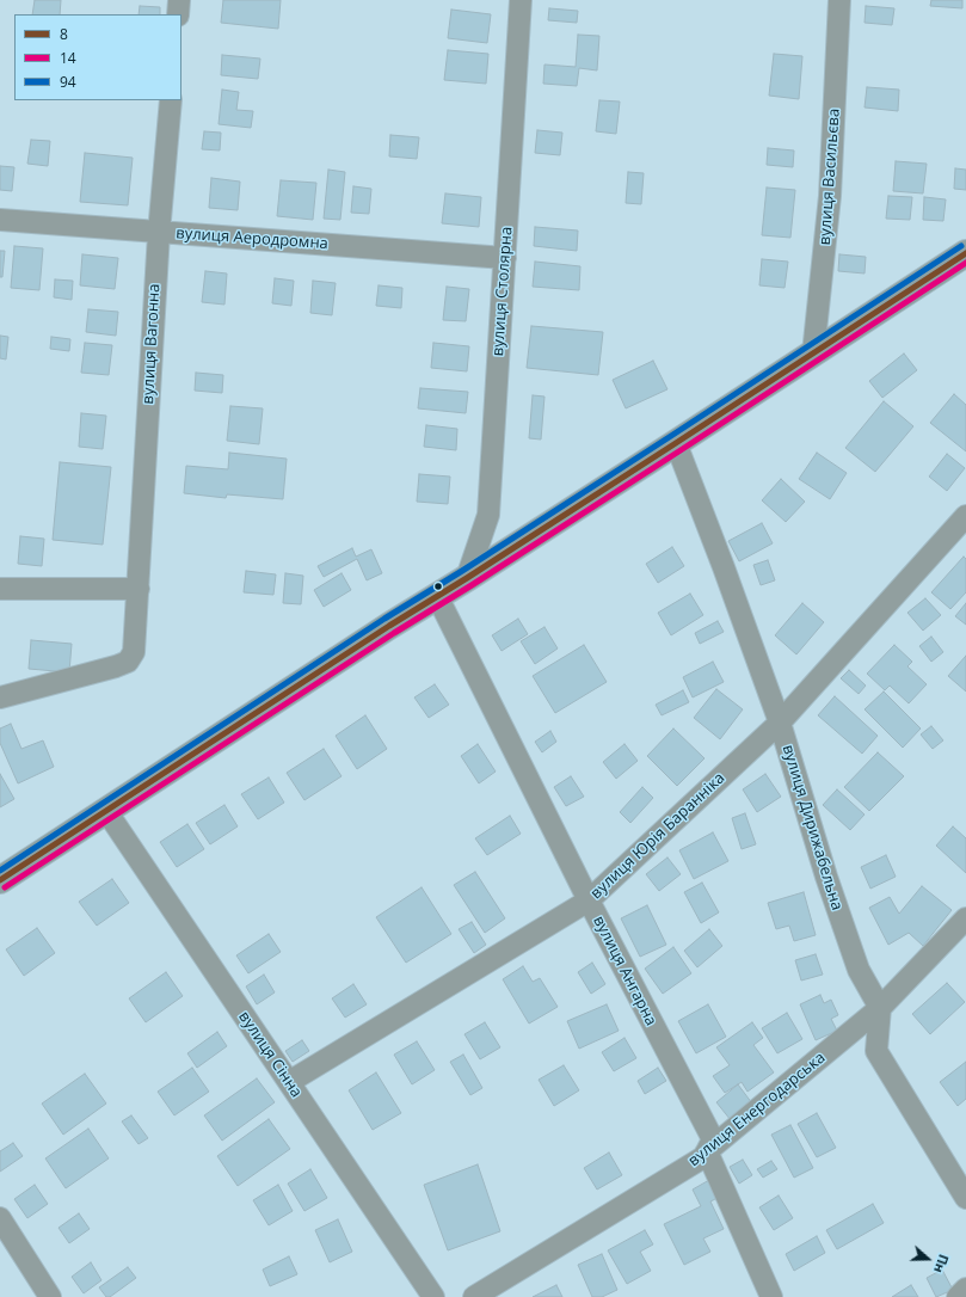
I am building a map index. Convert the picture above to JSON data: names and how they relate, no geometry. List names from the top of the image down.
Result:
{
  "streets": {
    "street": [
      "вулиця Васильєва",
      "вулиця Аеродромна",
      "вулиця Столярна",
      "вулиця Вагонна",
      "вулиця Дирижабельна",
      "вулиця Юрія Баранніка",
      "вулиця Ангарна",
      "вулиця Сінна",
      "вулиця Енергодарська"
    ]
  },
  "crossings": [
    ["вулиця Аеродромна", "вулиця Столярна"],
    ["вулиця Аеродромна", "вулиця Вагонна"],
    ["вулиця Дирижабельна", "вулиця Юрія Баранніка"],
    ["вулиця Дирижабельна", "вулиця Енергодарська"],
    ["вулиця Юрія Баранніка", "вулиця Ангарна"],
    ["вулиця Юрія Баранніка", "вулиця Сінна"],
    ["вулиця Ангарна", "вулиця Енергодарська"]
  ],
  "lines": ["transit line 94", "transit line 8", "transit line 14"],
  "legend": ["8", "14", "94"],
  "north": "right"
}
